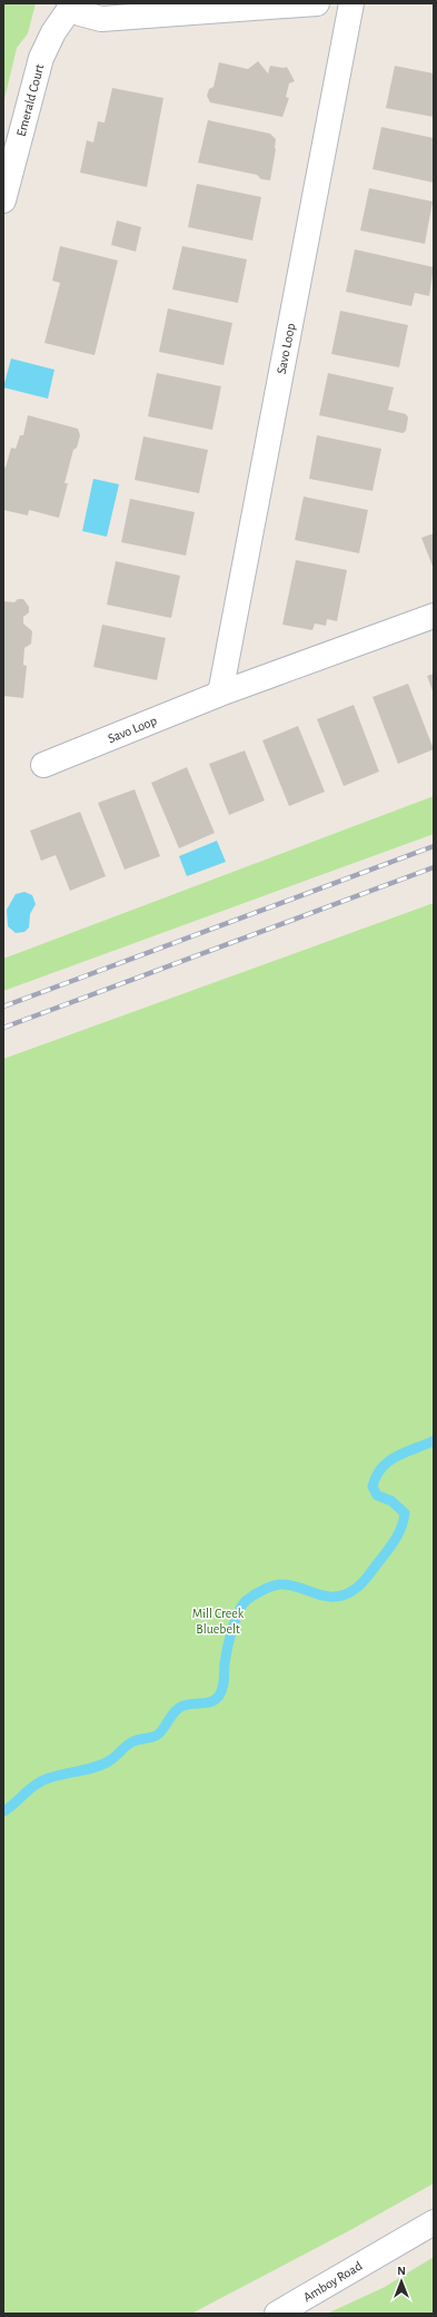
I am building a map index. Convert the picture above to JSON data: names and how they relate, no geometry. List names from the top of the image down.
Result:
{
  "streets": {
    "street": ["Emerald Court", "Savo Loop", "Amboy Road"]
  },
  "parks": ["Mill Creek Bluebelt"],
  "north": "top"
}
